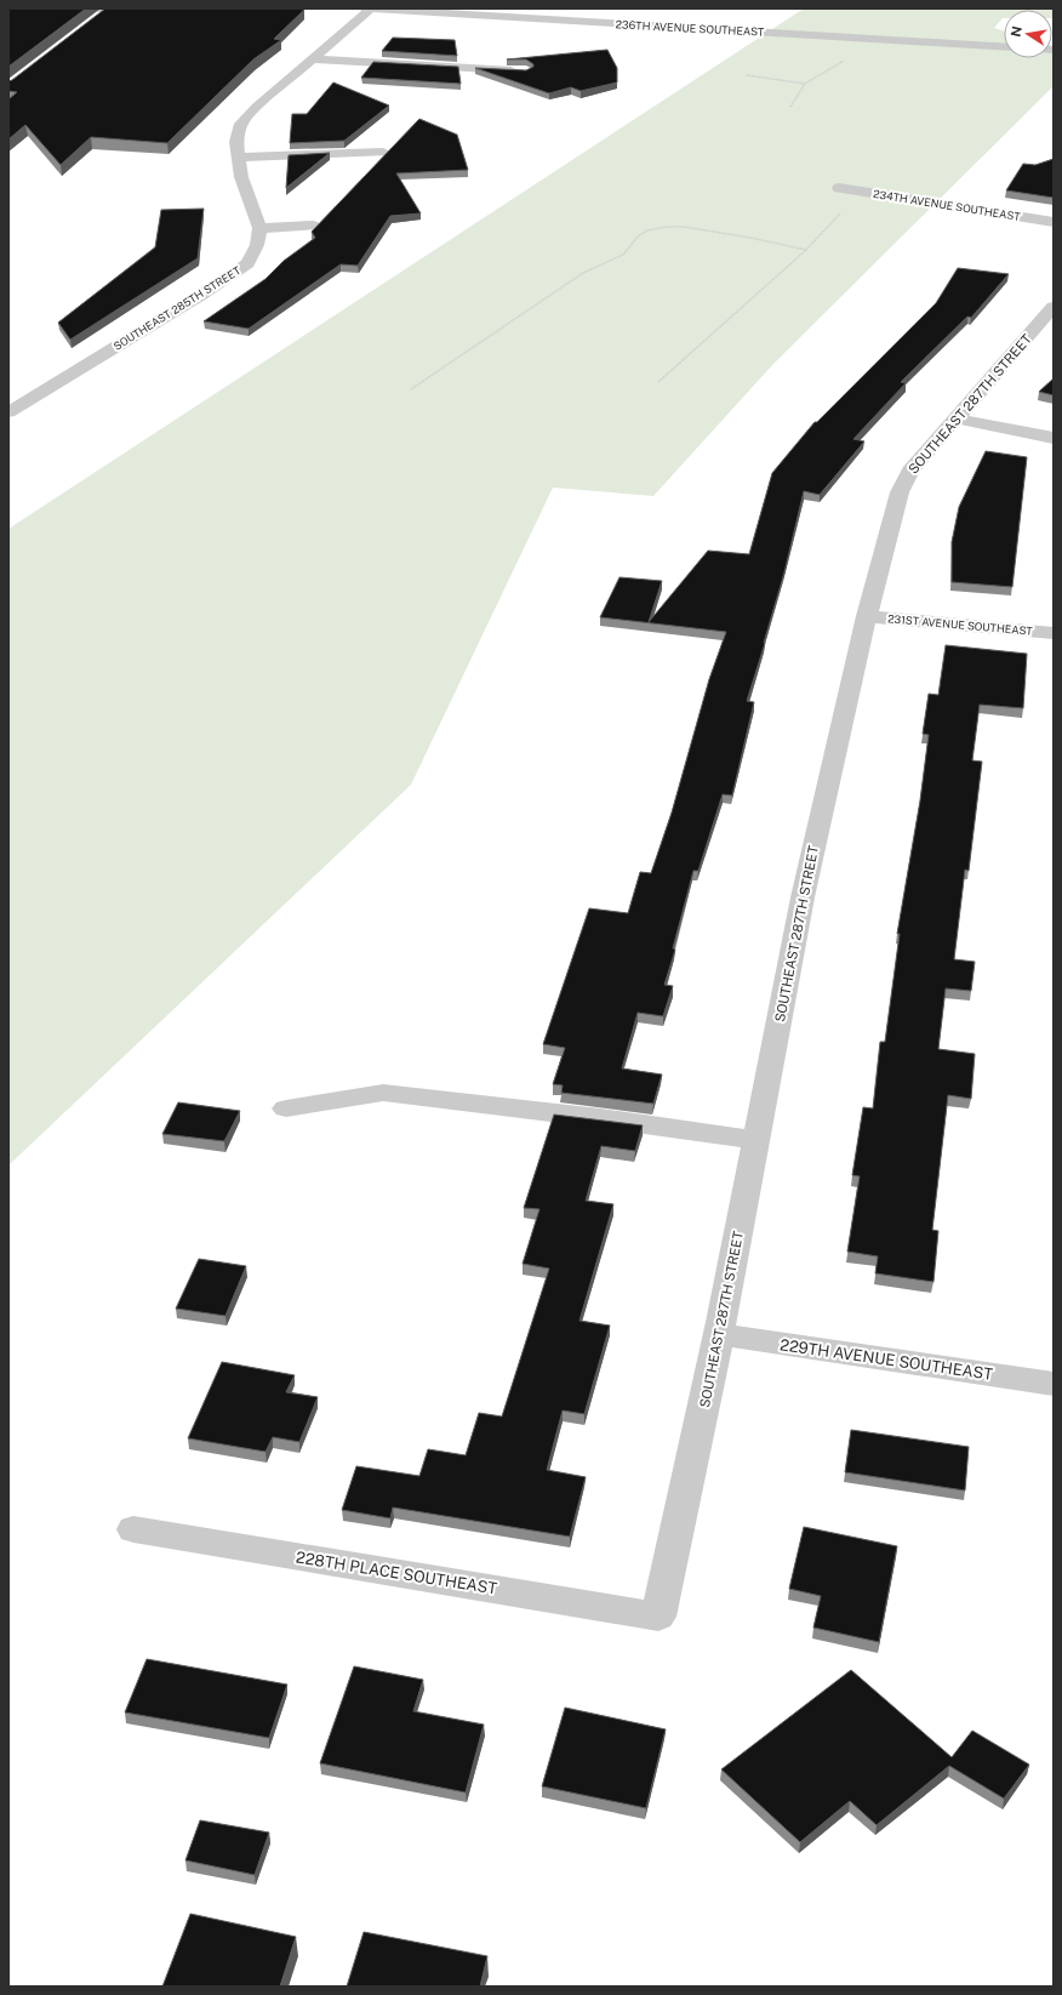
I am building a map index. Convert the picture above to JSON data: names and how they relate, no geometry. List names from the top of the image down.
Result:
{
  "streets": {
    "street": [
      "236TH AVENUE SOUTHEAST",
      "234TH AVENUE SOUTHEAST",
      "SOUTHEAST 285TH STREET",
      "SOUTHEAST 287TH STREET",
      "231ST AVENUE SOUTHEAST",
      "229TH AVENUE SOUTHEAST",
      "228TH PLACE SOUTHEAST"
    ]
  },
  "crossings": [
    ["SOUTHEAST 287TH STREET", "231ST AVENUE SOUTHEAST"],
    ["SOUTHEAST 287TH STREET", "229TH AVENUE SOUTHEAST"],
    ["SOUTHEAST 287TH STREET", "228TH PLACE SOUTHEAST"]
  ],
  "north": "left"
}
